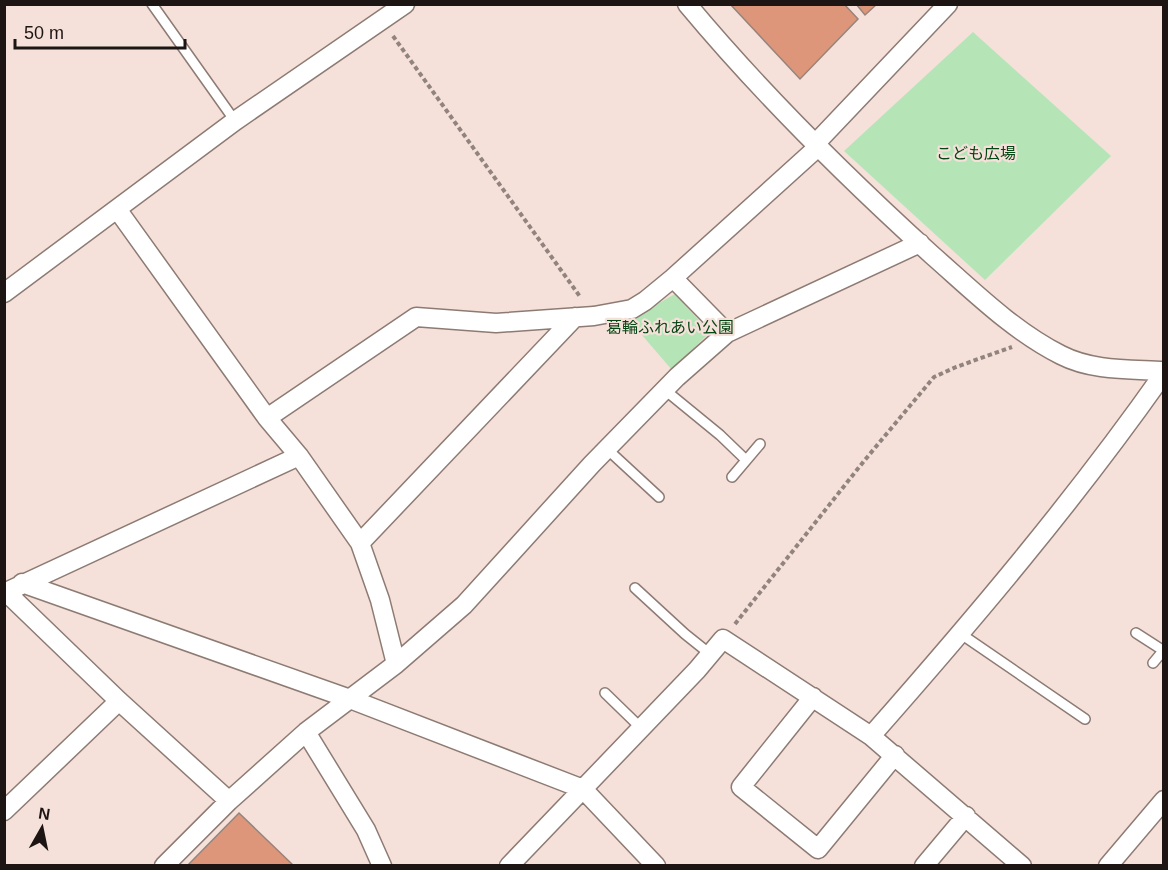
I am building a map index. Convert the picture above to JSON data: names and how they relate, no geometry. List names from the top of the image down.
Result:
{
  "parks": ["こども広場", "葛輪ふれあい公園"],
  "scale_bar": "50 m",
  "north": "top"
}
